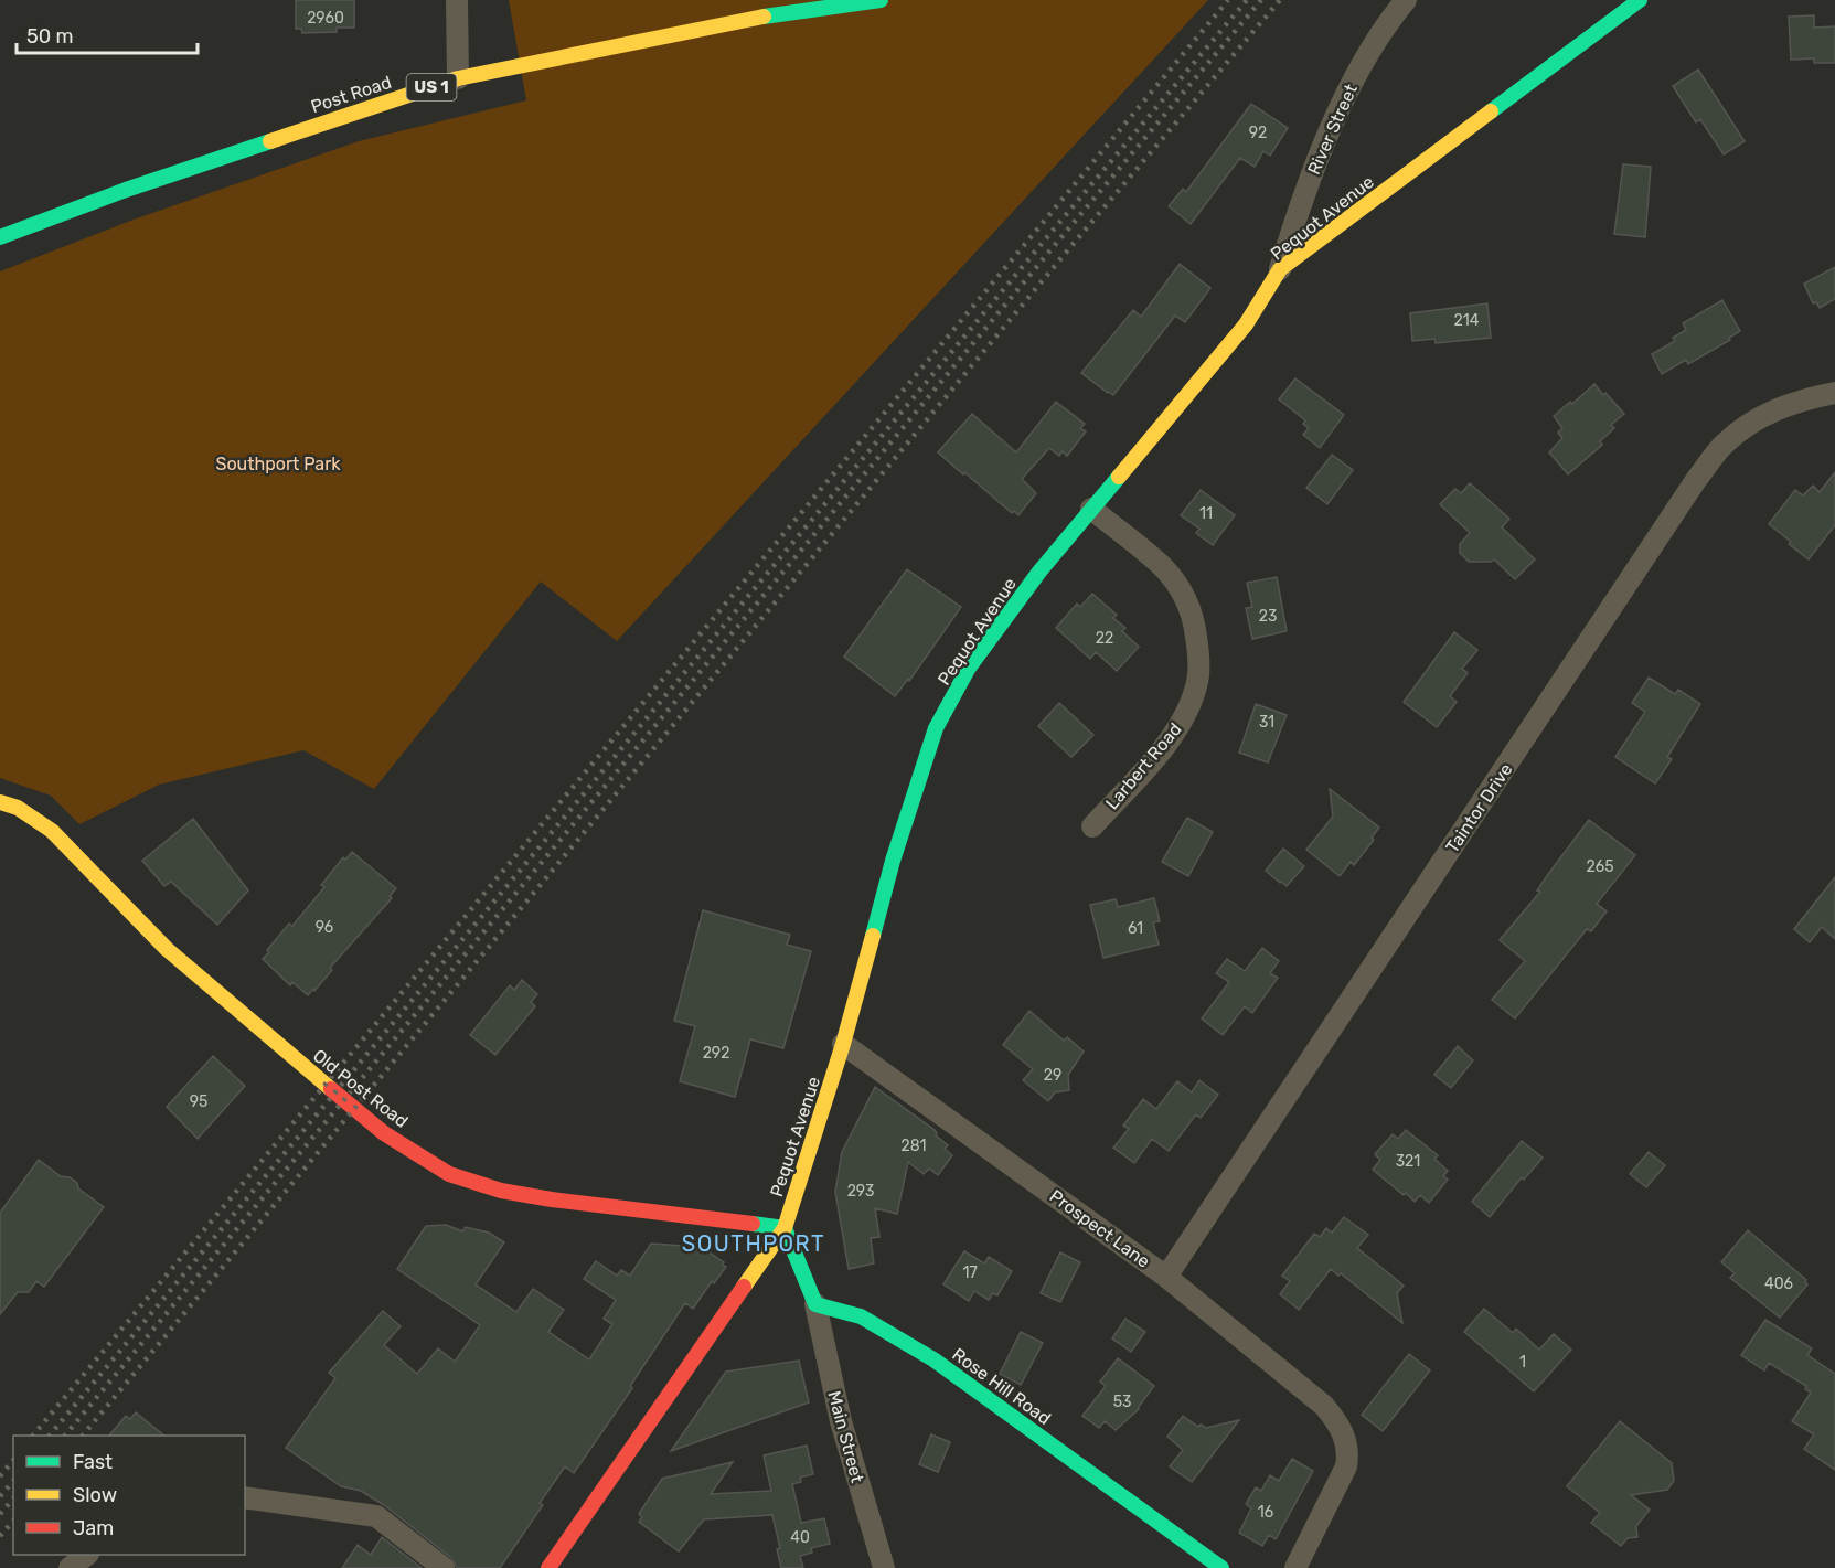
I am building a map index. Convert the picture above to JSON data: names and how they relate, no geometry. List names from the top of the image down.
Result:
{
  "streets": {
    "street": [
      "US 1",
      "Post Road",
      "River Street",
      "Pequot Avenue",
      "Larbert Road",
      "Taintor Drive",
      "Old Post Road",
      "Prospect Lane",
      "Rose Hill Road",
      "Main Street"
    ]
  },
  "crossings": [
    ["River Street", "Pequot Avenue"],
    ["Pequot Avenue", "Larbert Road"],
    ["Pequot Avenue", "Old Post Road"],
    ["Pequot Avenue", "Prospect Lane"],
    ["Taintor Drive", "Prospect Lane"],
    ["Rose Hill Road", "Main Street"]
  ],
  "districts": ["SOUTHPORT"],
  "parks": ["Southport Park"],
  "house_numbers": [
    "2960",
    "92",
    "214",
    "11",
    "23",
    "22",
    "31",
    "265",
    "96",
    "61",
    "292",
    "29",
    "95",
    "281",
    "321",
    "293",
    "17",
    "406",
    "1",
    "53",
    "16",
    "40"
  ],
  "legend": ["Fast", "Slow", "Jam"],
  "scale_bar": "50 m"
}
